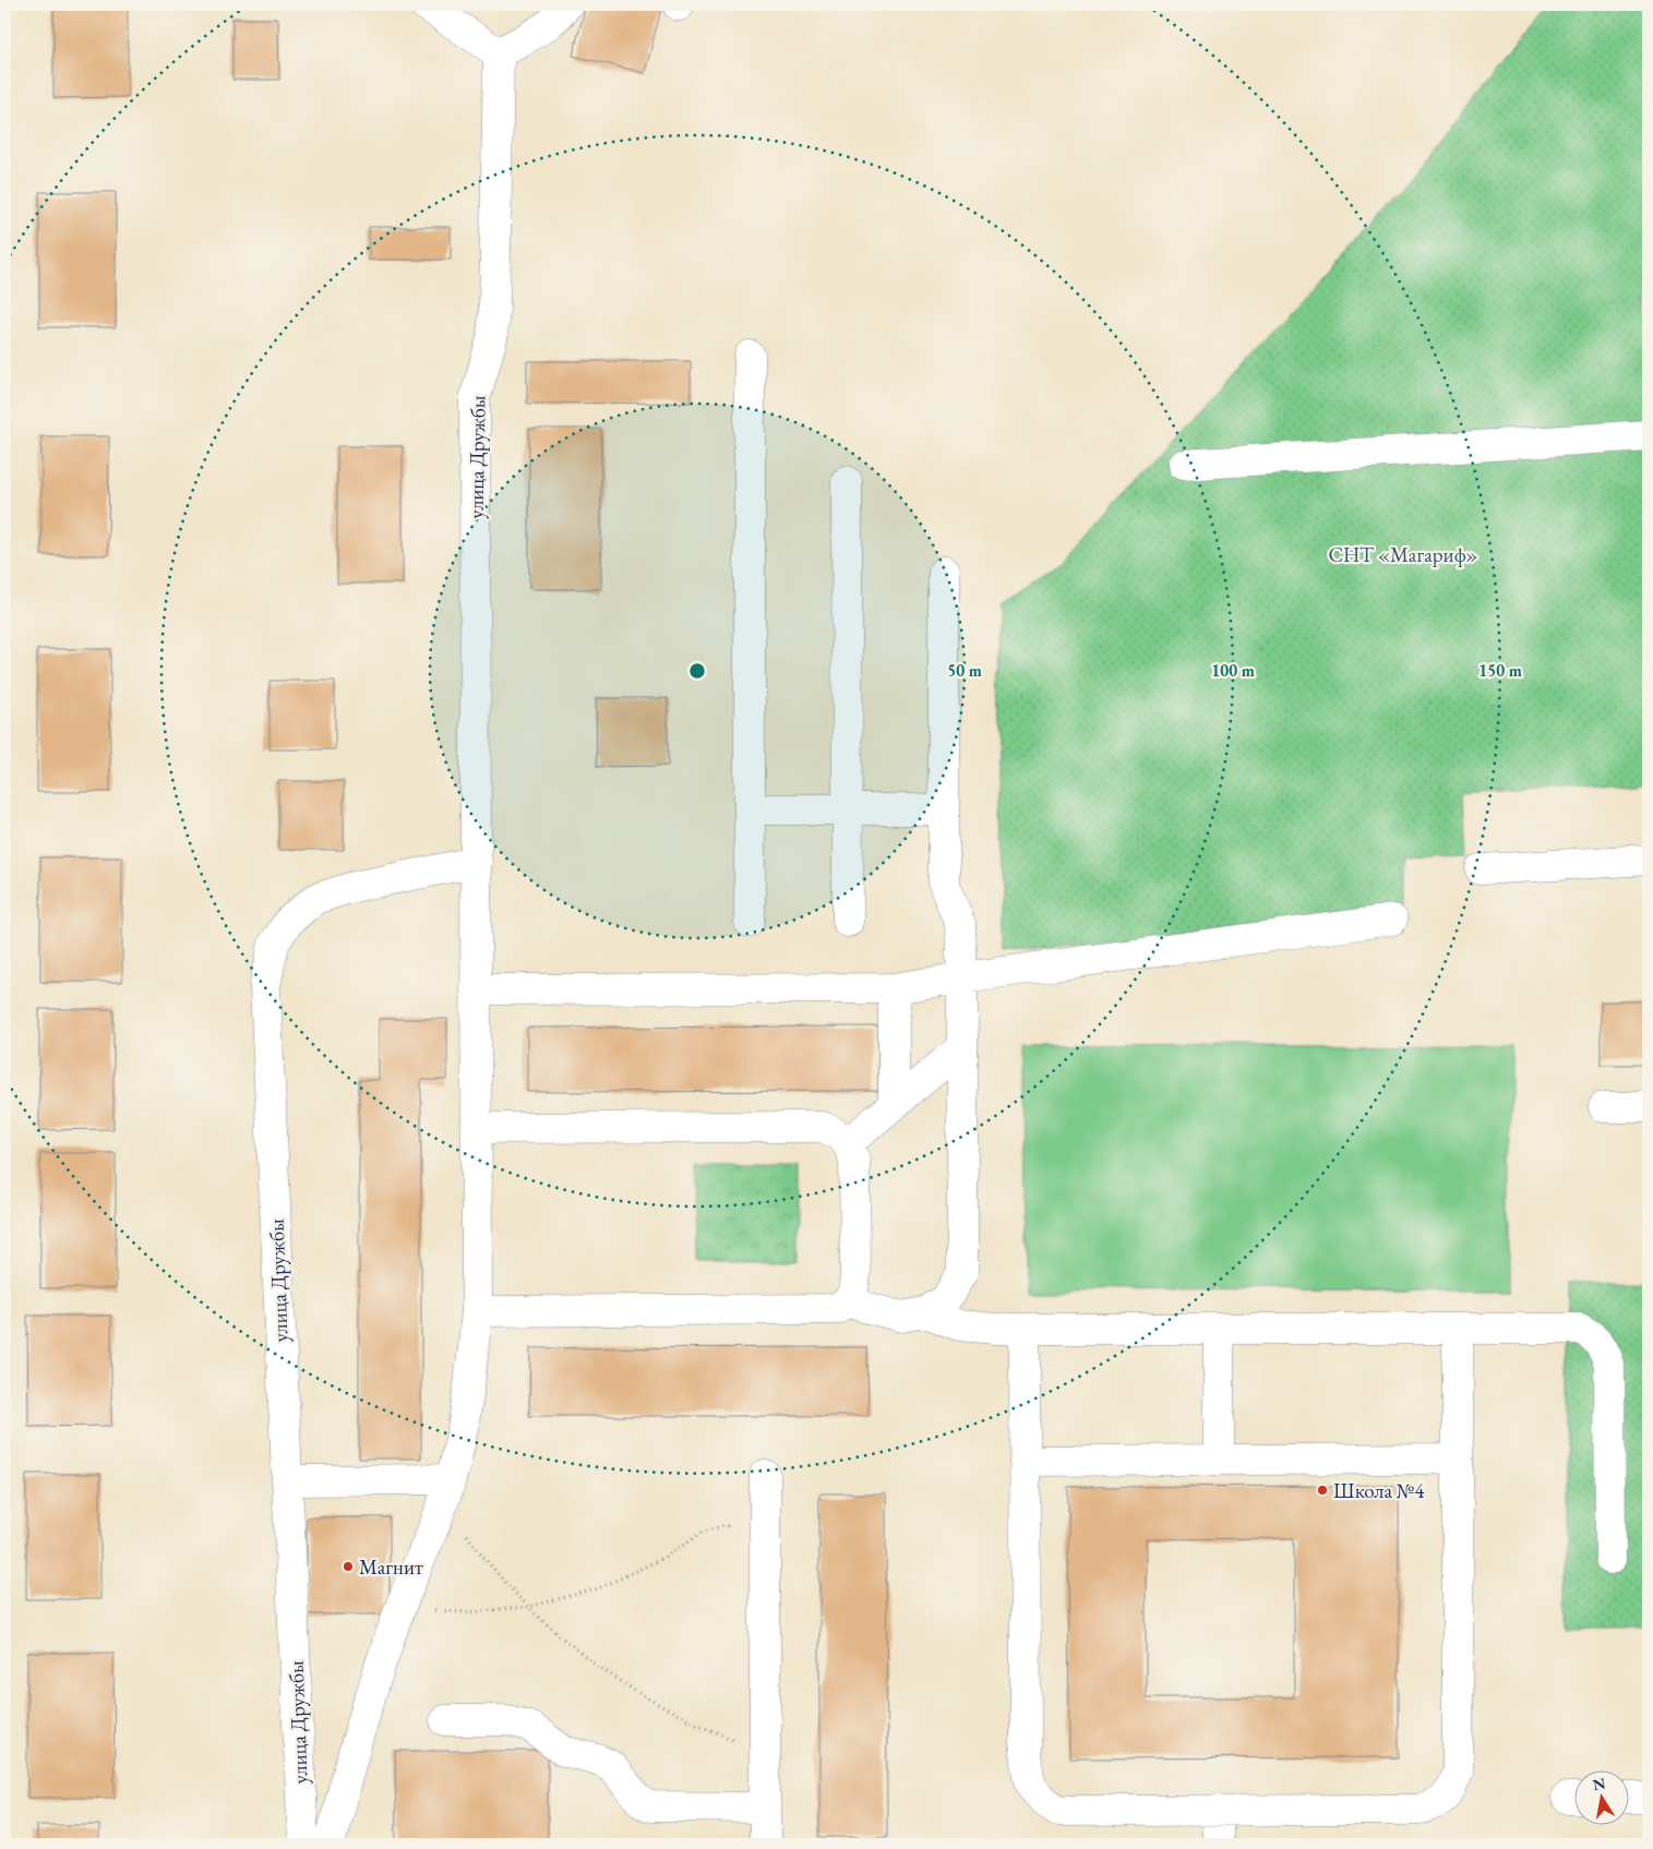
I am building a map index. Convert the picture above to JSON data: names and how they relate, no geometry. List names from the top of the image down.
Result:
{
  "streets": {
    "street": ["улица Дружбы"]
  },
  "parks": ["СНТ «Магариф»"],
  "places": ["Школа №4", "Магнит"],
  "north": "top",
  "rings": ["50 m", "100 m", "150 m"]
}
